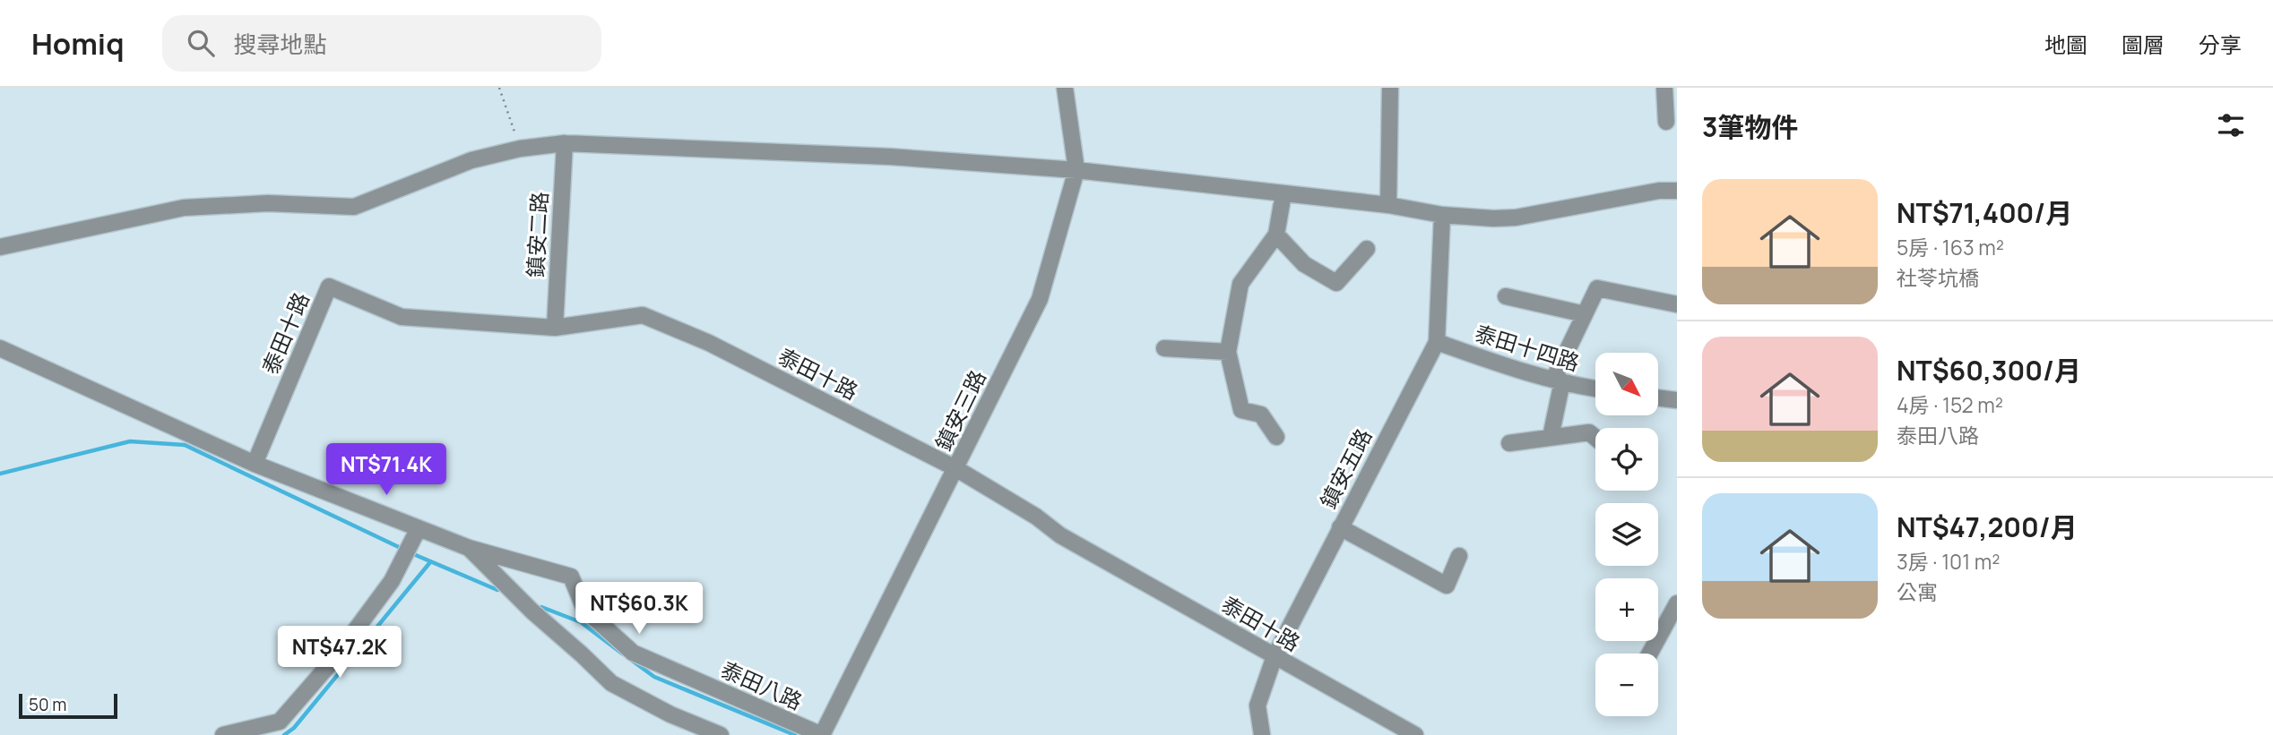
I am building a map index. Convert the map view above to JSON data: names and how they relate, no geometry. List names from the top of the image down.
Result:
{
  "streets": {
    "street": [
      "鎮安二路",
      "泰田十路",
      "泰田十四路",
      "鎮安三路",
      "鎮安五路",
      "泰田八路"
    ]
  },
  "crossings": [
    ["鎮安二路", "泰田十路"],
    ["泰田十路", "鎮安三路"],
    ["泰田十路", "鎮安五路"],
    ["泰田十四路", "鎮安五路"],
    ["鎮安三路", "泰田八路"]
  ],
  "scale_bar": "50 m",
  "north": "bottom right",
  "page": {
    "header": "Homiq",
    "search": "搜尋地點",
    "nav": ["地圖", "圖層", "分享"],
    "heading": "3筆物件",
    "list": [
      {
        "name": "NT$71,400/月",
        "note": "5房 · 163 m² · 社苓坑橋"
      },
      {
        "name": "NT$60,300/月",
        "note": "4房 · 152 m² · 泰田八路"
      },
      {
        "name": "NT$47,200/月",
        "note": "3房 · 101 m² · 公寓"
      }
    ],
    "map_buttons": ["+", "−"],
    "price": ["NT$71.4K", "NT$60.3K", "NT$47.2K"],
    "scale": "50 m"
  }
}
